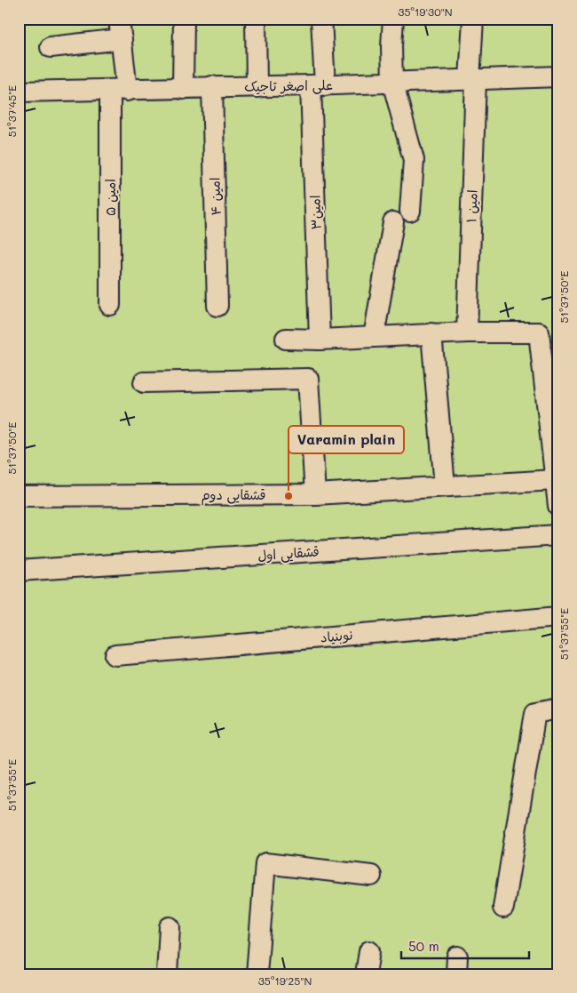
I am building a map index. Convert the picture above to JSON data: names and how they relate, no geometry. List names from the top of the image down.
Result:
{
  "streets": {
    "street": [
      "علی اصغر تاجیک",
      "امین ۴",
      "امین ۵",
      "امین ۱",
      "امین۳",
      "قشقایی دوم",
      "قشقایی اول",
      "نوبنیاد"
    ]
  },
  "crossings": [
    ["علی اصغر تاجیک", "امین ۴"],
    ["علی اصغر تاجیک", "امین ۵"],
    ["علی اصغر تاجیک", "امین ۱"],
    ["علی اصغر تاجیک", "امین۳"]
  ],
  "places": ["Varamin plain"],
  "scale_bar": "50 m",
  "coordinates": [
    "35°19'30\"N",
    "51°37'45\"E",
    "51°37'50\"E",
    "51°37'55\"E",
    "35°19'25\"N"
  ]
}
